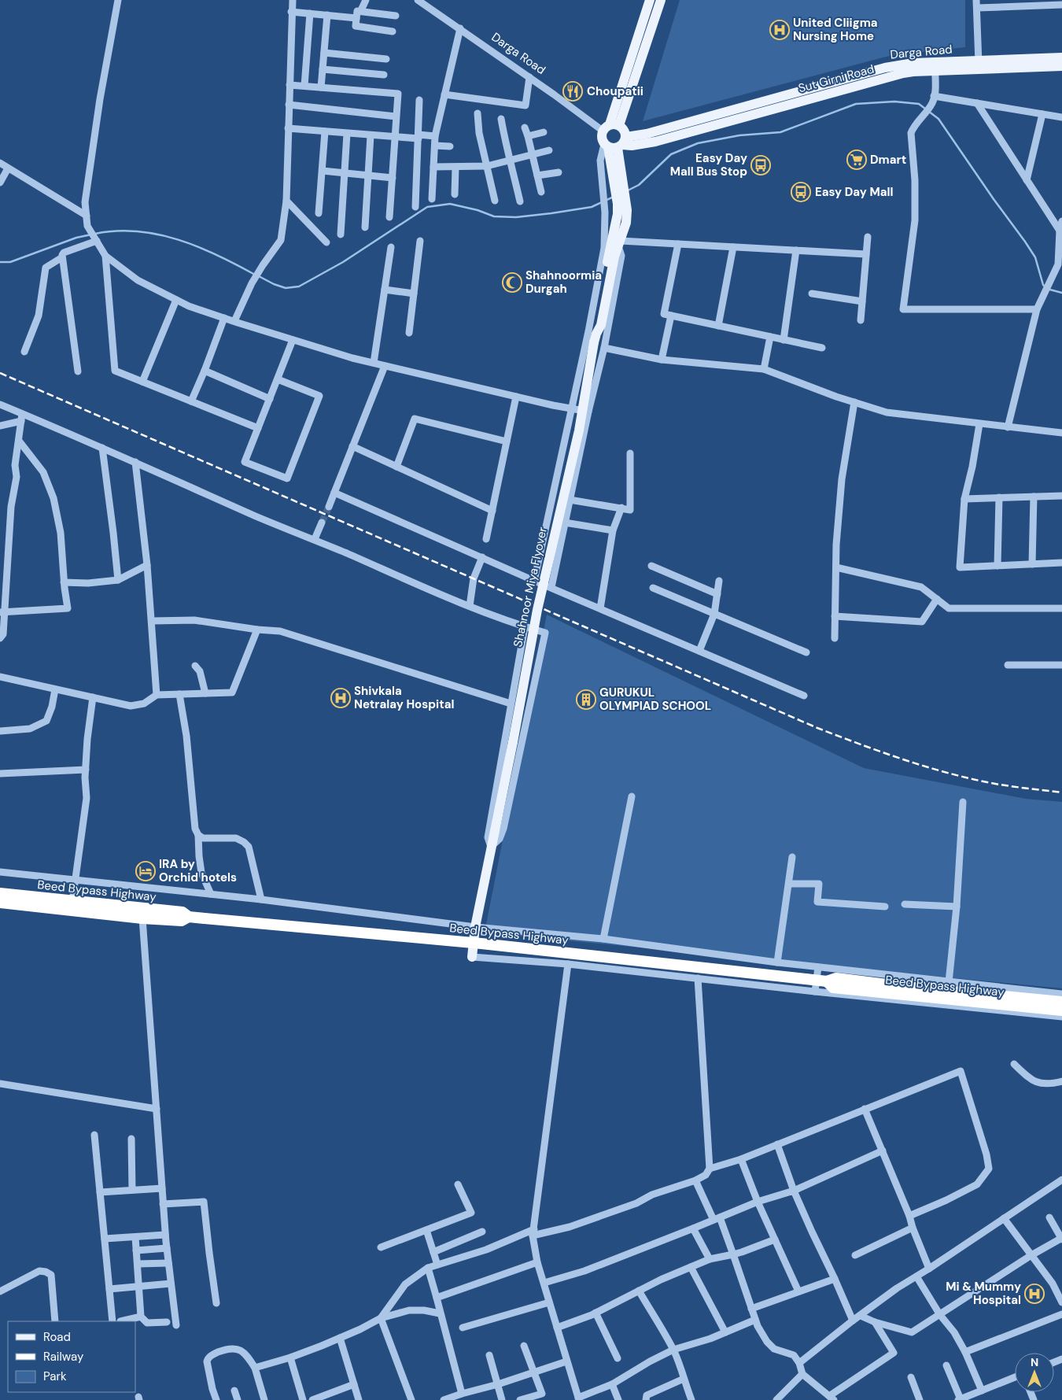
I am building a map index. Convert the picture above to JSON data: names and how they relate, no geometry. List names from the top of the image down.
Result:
{
  "streets": {
    "highway": ["Beed Bypass Highway"],
    "main road": ["Darga Road", "Shahnoor Miya Flyover"]
  },
  "crossings": [
    ["Darga Road", "Shahnoor Miya Flyover"]
  ],
  "places": {
    "hospital": ["United CIiigma Nursing Home", "Shivkala Netralay Hospital", "Mi & Mummy Hospital"],
    "restaurant": ["Choupatii"],
    "supermarket": ["Dmart"],
    "bus stop": ["Easy Day Mall Bus Stop", "Easy Day Mall"],
    "mosque": ["Shahnoormia Durgah"],
    "building": ["GURUKUL OLYMPIAD SCHOOL"],
    "hotel": ["IRA by Orchid hotels"]
  },
  "legend": ["Road", "Railway", "Park"],
  "north": "top"
}
